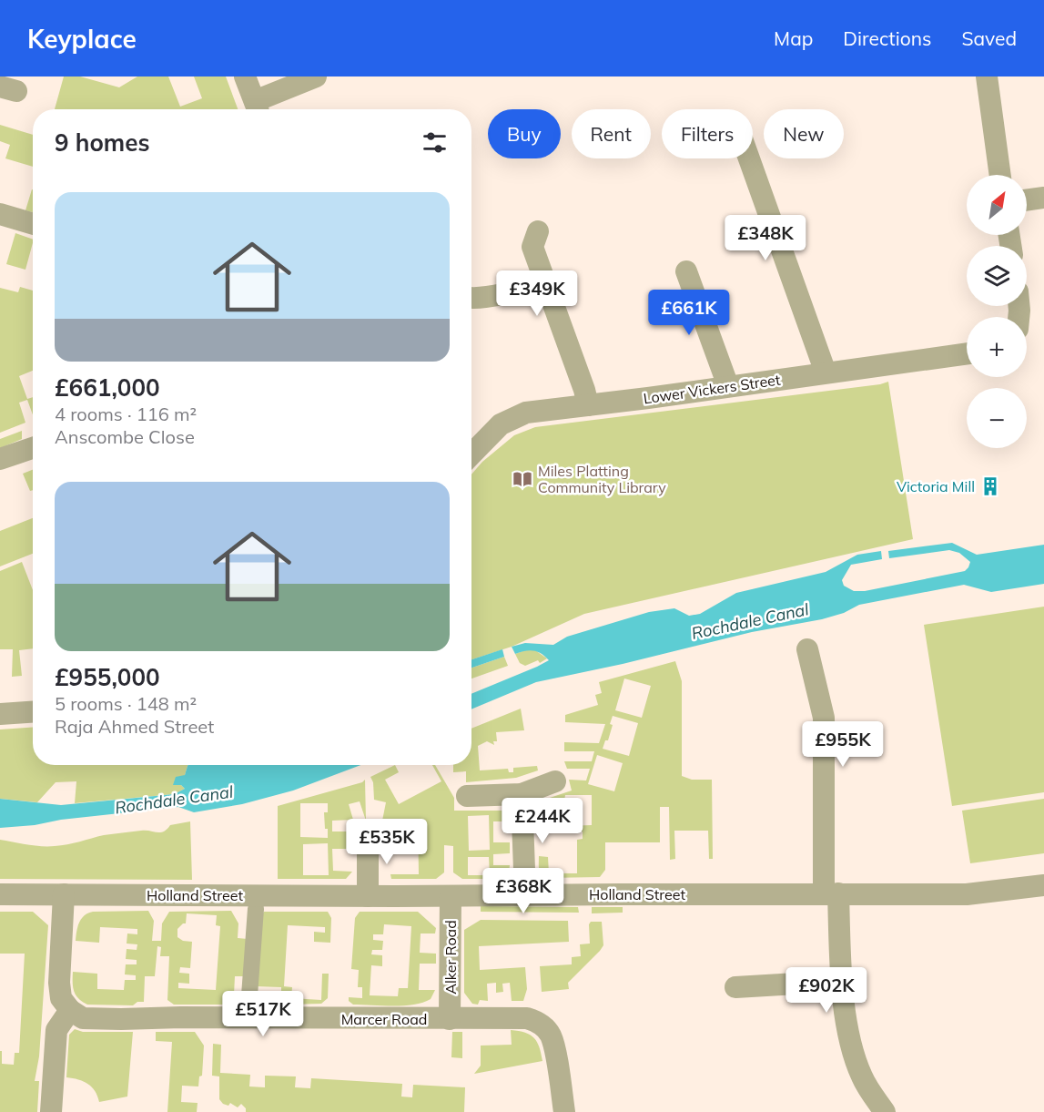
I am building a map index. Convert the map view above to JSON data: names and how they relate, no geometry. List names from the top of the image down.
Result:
{
  "streets": {
    "street": [
      "Lower Vickers Street",
      "Holland Street",
      "Alker Road",
      "Marcer Road"
    ]
  },
  "crossings": [
    ["Holland Street", "Alker Road"],
    ["Alker Road", "Marcer Road"]
  ],
  "water": ["Rochdale Canal"],
  "places": {
    "library": ["Miles Platting Community Library"],
    "building": ["Victoria Mill"]
  },
  "north": "top right",
  "page": {
    "header": "Keyplace",
    "nav": ["Map", "Directions", "Saved"],
    "chip": [
      "Buy",
      "Rent",
      "Filters",
      "New"
    ],
    "heading": "9 homes",
    "map_buttons": ["+", "−"],
    "list": [
      {
        "name": "£661,000",
        "note": "4 rooms · 116 m² · Anscombe Close"
      },
      {
        "name": "£955,000",
        "note": "5 rooms · 148 m² · Raja Ahmed Street"
      }
    ],
    "price": [
      "£348K",
      "£349K",
      "£661K",
      "£955K",
      "£244K",
      "£535K",
      "£368K",
      "£902K",
      "£517K"
    ]
  }
}
